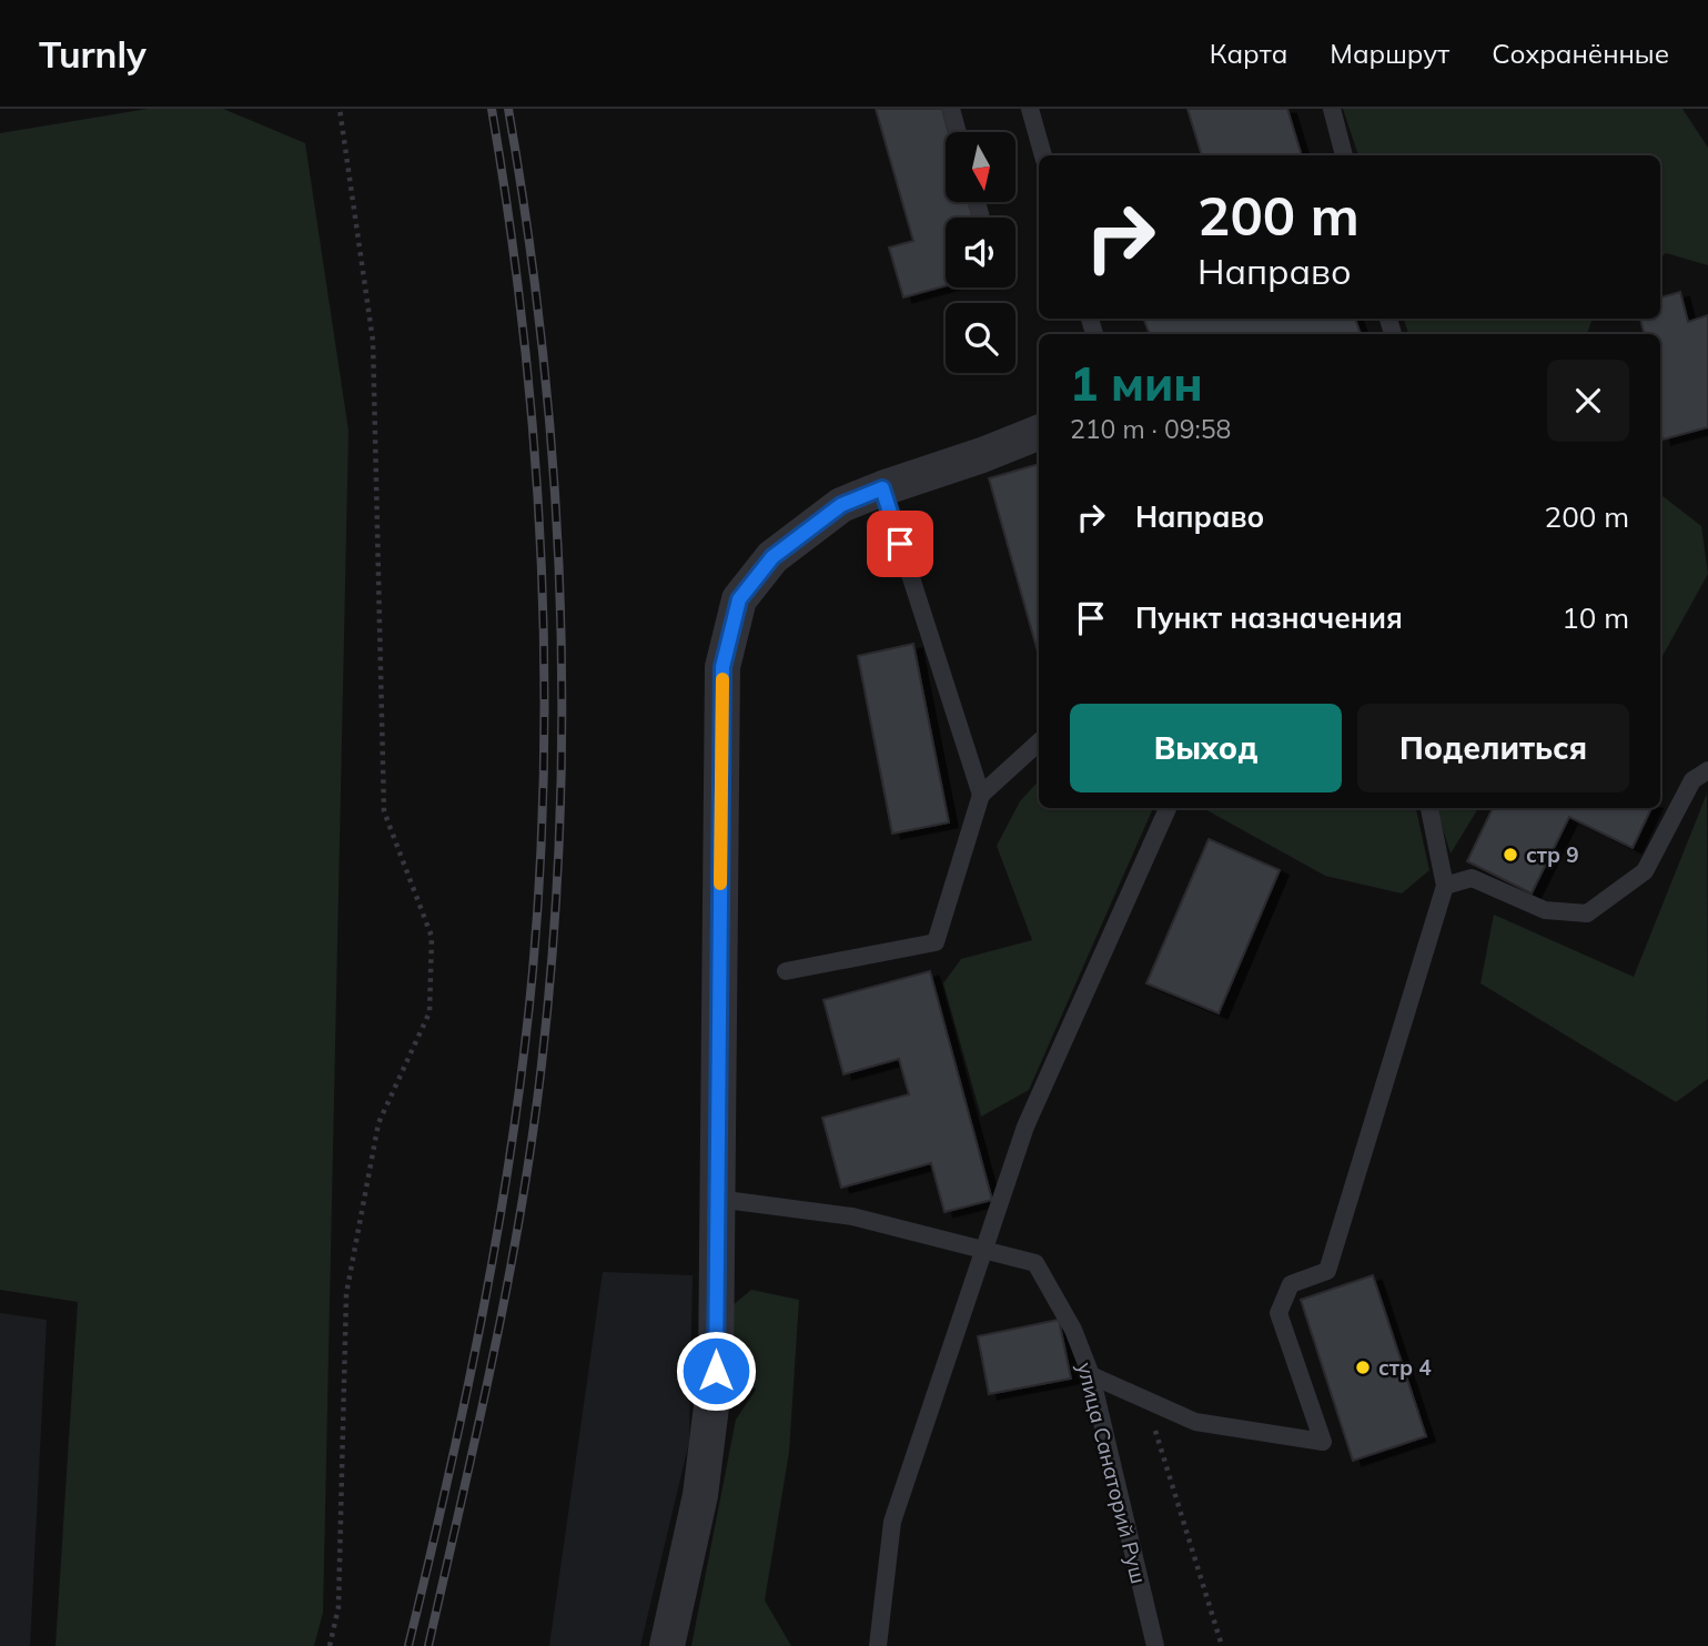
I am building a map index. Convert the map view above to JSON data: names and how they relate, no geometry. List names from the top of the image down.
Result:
{
  "streets": {
    "lane": ["улица Санаторий Руш"]
  },
  "places": ["стр 9", "стр 4"],
  "north": "bottom",
  "page": {
    "header": "Turnly",
    "nav": ["Карта", "Маршрут", "Сохранённые"],
    "turn": ["200 m", "Направо"],
    "heading": ["1 мин", "210 m · 09:58"],
    "list": [
      {
        "name": "Направо",
        "value": "200 m"
      },
      {
        "name": "Пункт назначения",
        "value": "10 m"
      }
    ],
    "buttons": ["Выход", "Поделиться"]
  }
}
